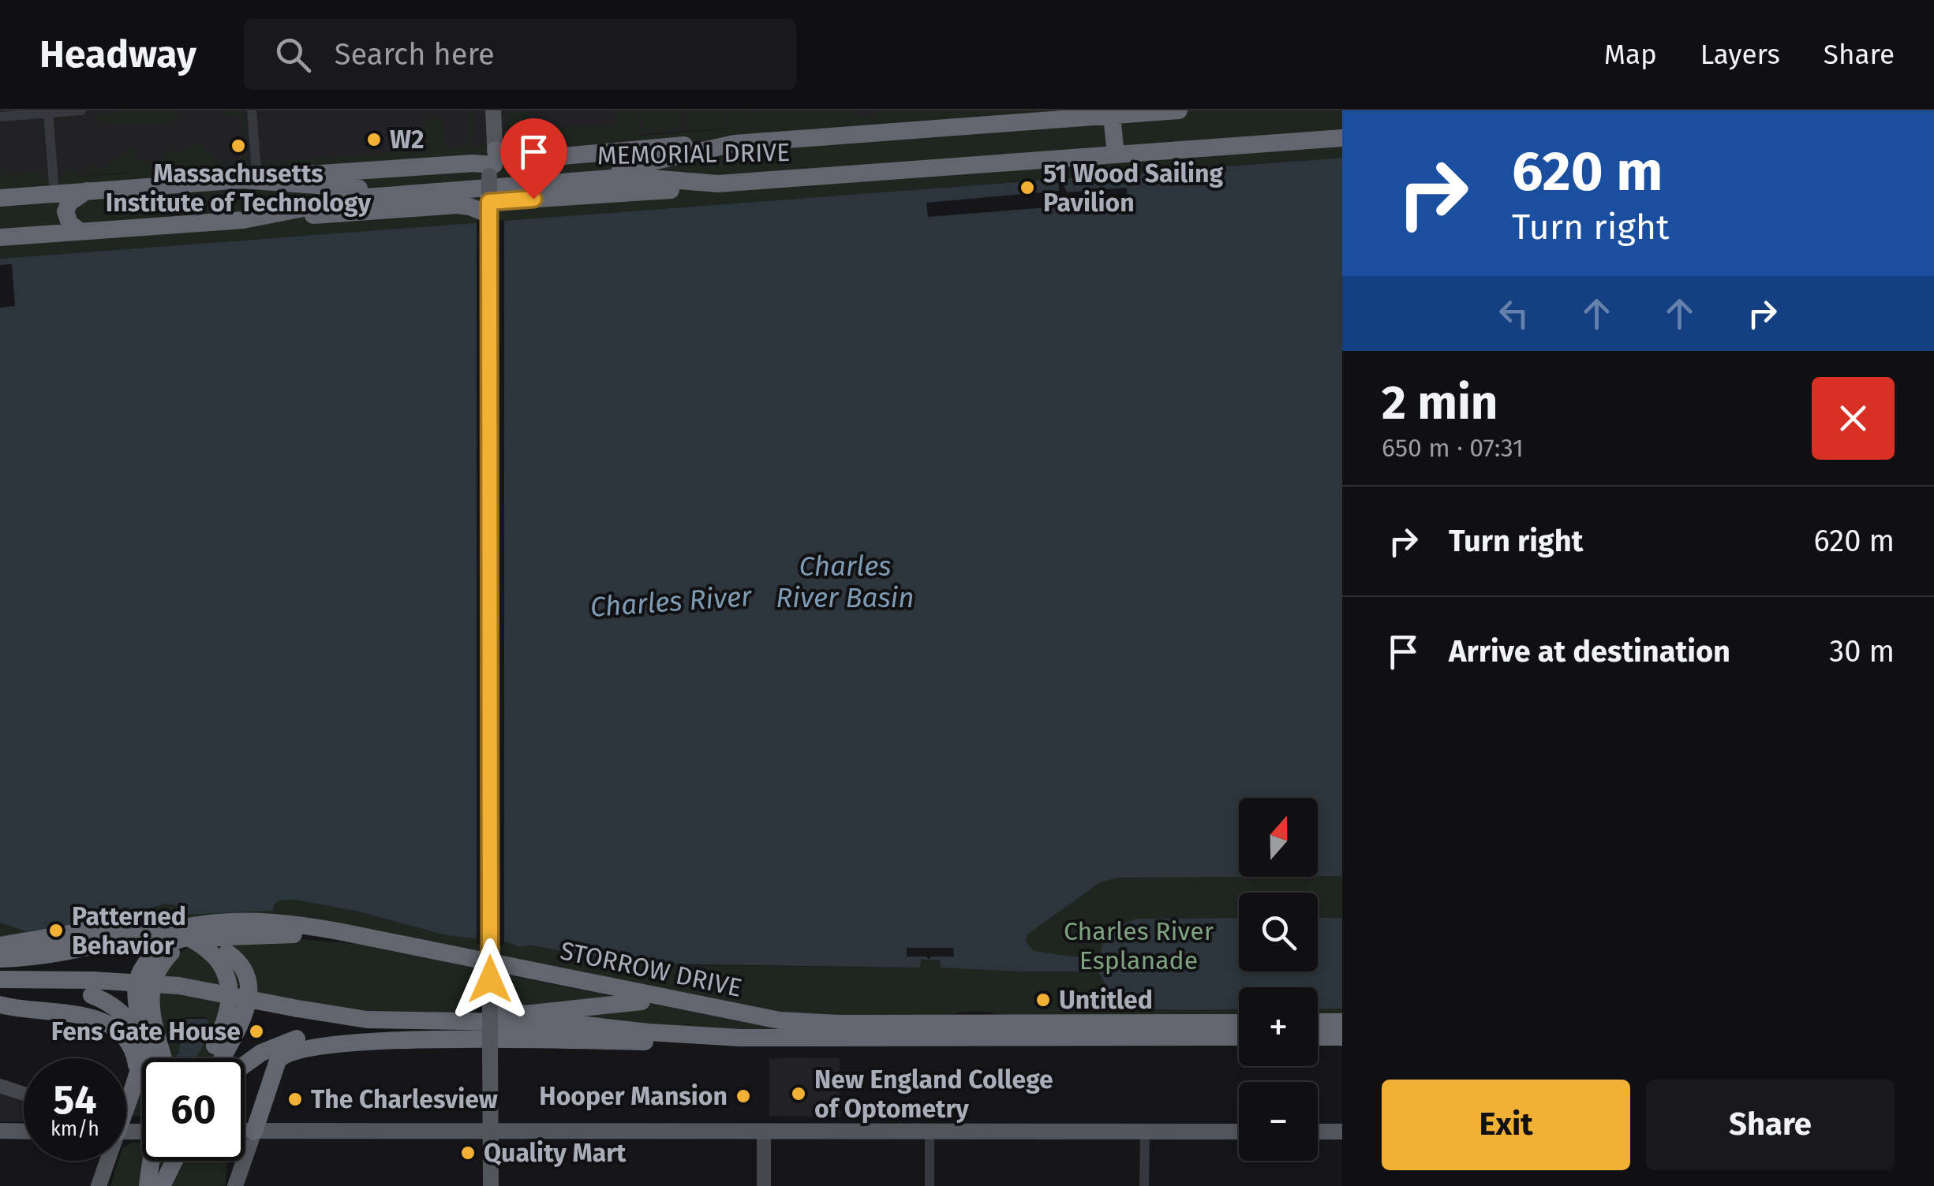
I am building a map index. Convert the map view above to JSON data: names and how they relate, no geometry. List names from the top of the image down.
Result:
{
  "streets": {
    "highway": ["MEMORIAL DRIVE", "STORROW DRIVE"]
  },
  "water": ["Charles River Basin", "Charles River"],
  "parks": ["Charles River Esplanade"],
  "places": [
    "W2",
    "Massachusetts Institute of Technology",
    "51 Wood Sailing Pavilion",
    "Patterned Behavior",
    "Untitled",
    "Fens Gate House",
    "New England College of Optometry",
    "Hooper Mansion",
    "The Charlesview",
    "Quality Mart"
  ],
  "north": "top",
  "page": {
    "header": "Headway",
    "search": "Search here",
    "nav": ["Map", "Layers", "Share"],
    "turn": ["620 m", "Turn right"],
    "heading": ["2 min", "650 m · 07:31"],
    "list": [
      {
        "name": "Turn right",
        "value": "620 m"
      },
      {
        "name": "Arrive at destination",
        "value": "30 m"
      }
    ],
    "map_buttons": ["+", "−"],
    "speed": "54 km/h",
    "limit": "60",
    "buttons": ["Exit", "Share"]
  }
}
